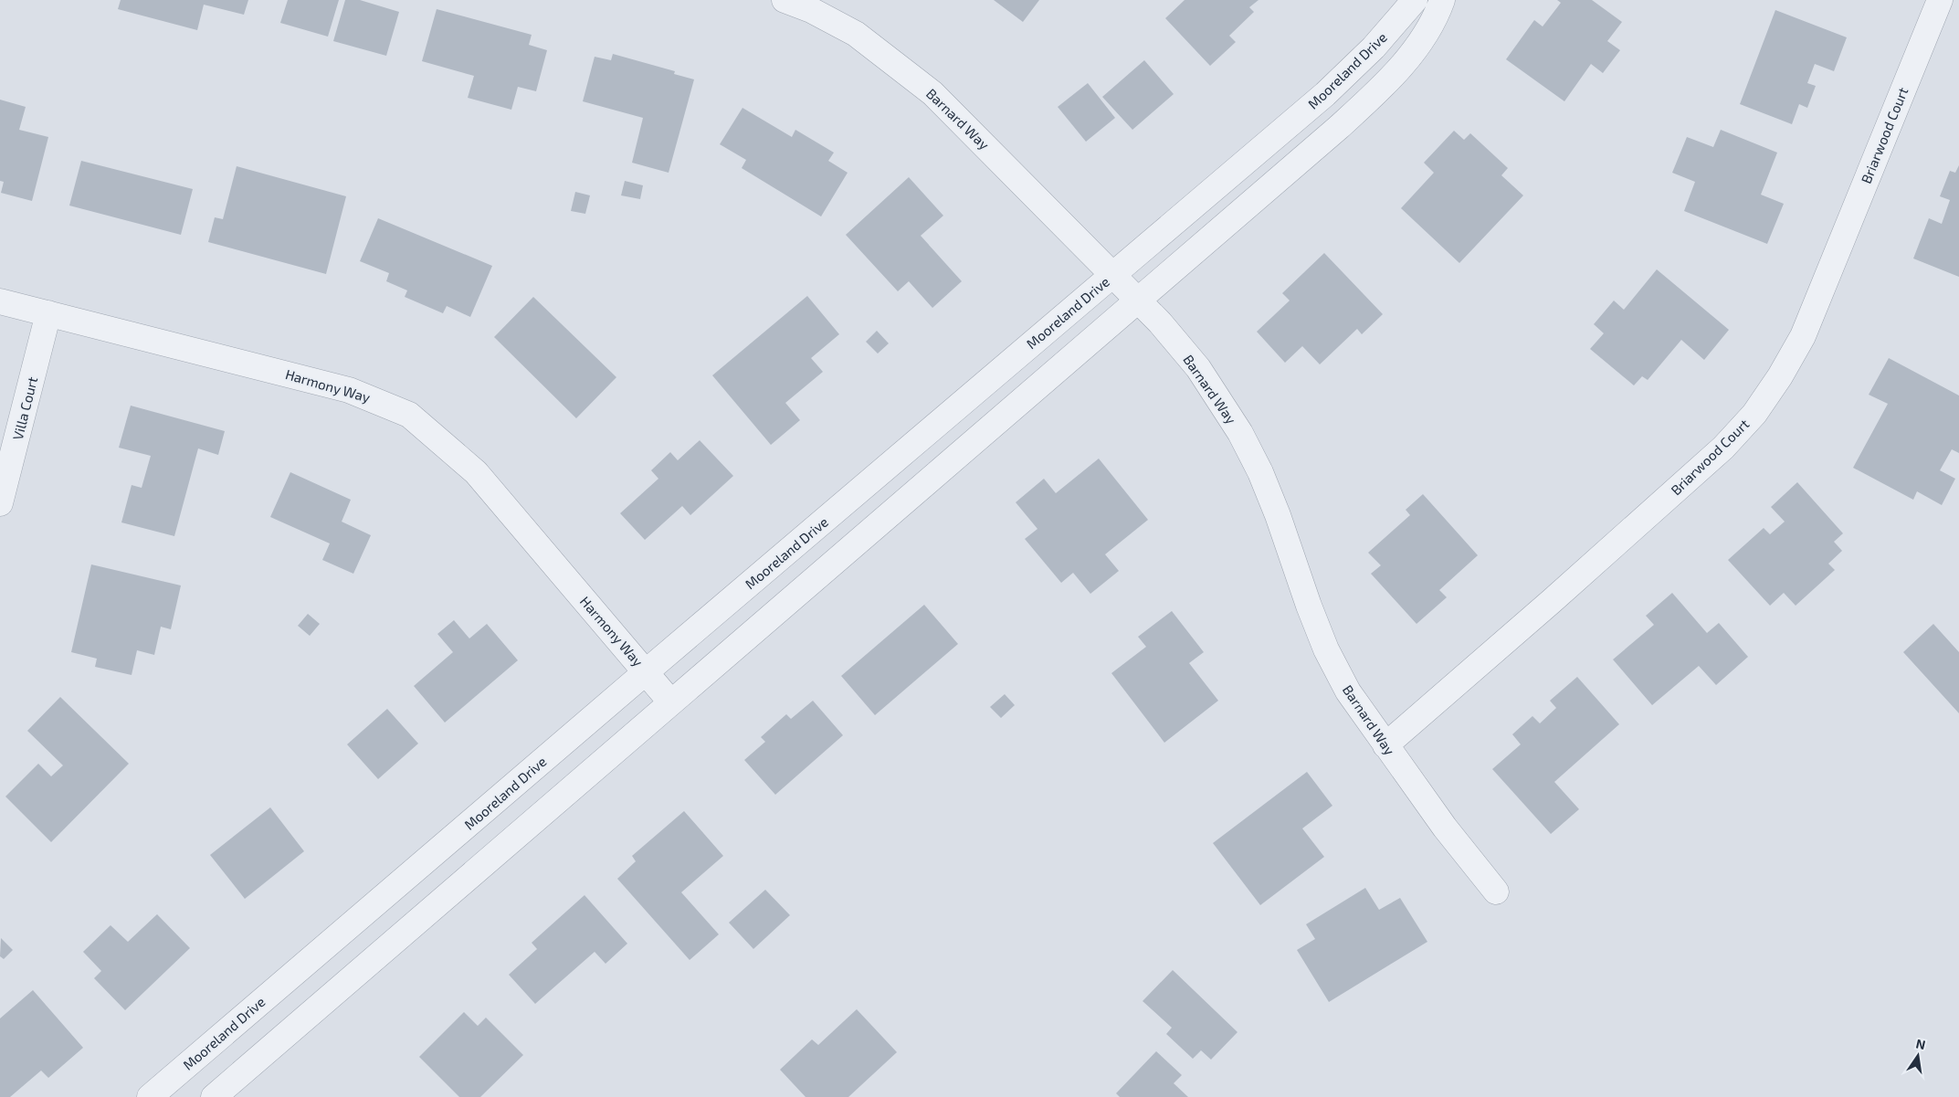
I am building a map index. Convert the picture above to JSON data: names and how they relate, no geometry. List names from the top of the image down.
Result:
{
  "streets": {
    "street": [
      "Mooreland Drive",
      "Barnard Way",
      "Briarwood Court",
      "Harmony Way",
      "Villa Court"
    ]
  },
  "crossings": [
    ["Mooreland Drive", "Barnard Way"],
    ["Mooreland Drive", "Harmony Way"],
    ["Barnard Way", "Briarwood Court"],
    ["Harmony Way", "Villa Court"]
  ],
  "north": "top"
}
